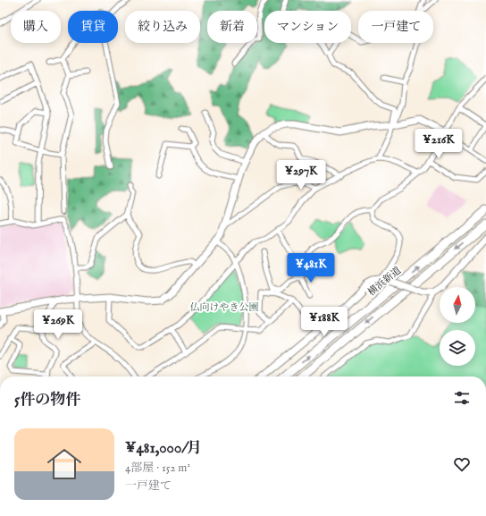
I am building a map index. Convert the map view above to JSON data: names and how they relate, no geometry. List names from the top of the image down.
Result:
{
  "streets": {
    "highway": ["横浜新道"]
  },
  "parks": ["仏向けやき公園"],
  "north": "top",
  "page": {
    "chip": [
      "購入",
      "賃貸",
      "絞り込み",
      "新着",
      "マンション",
      "一戸建て"
    ],
    "price": [
      "¥216K",
      "¥297K",
      "¥481K",
      "¥188K",
      "¥269K"
    ],
    "heading": "5件の物件",
    "list": [
      {
        "name": "¥481,000/月",
        "note": "4部屋 · 152 m² · 一戸建て"
      }
    ]
  }
}
